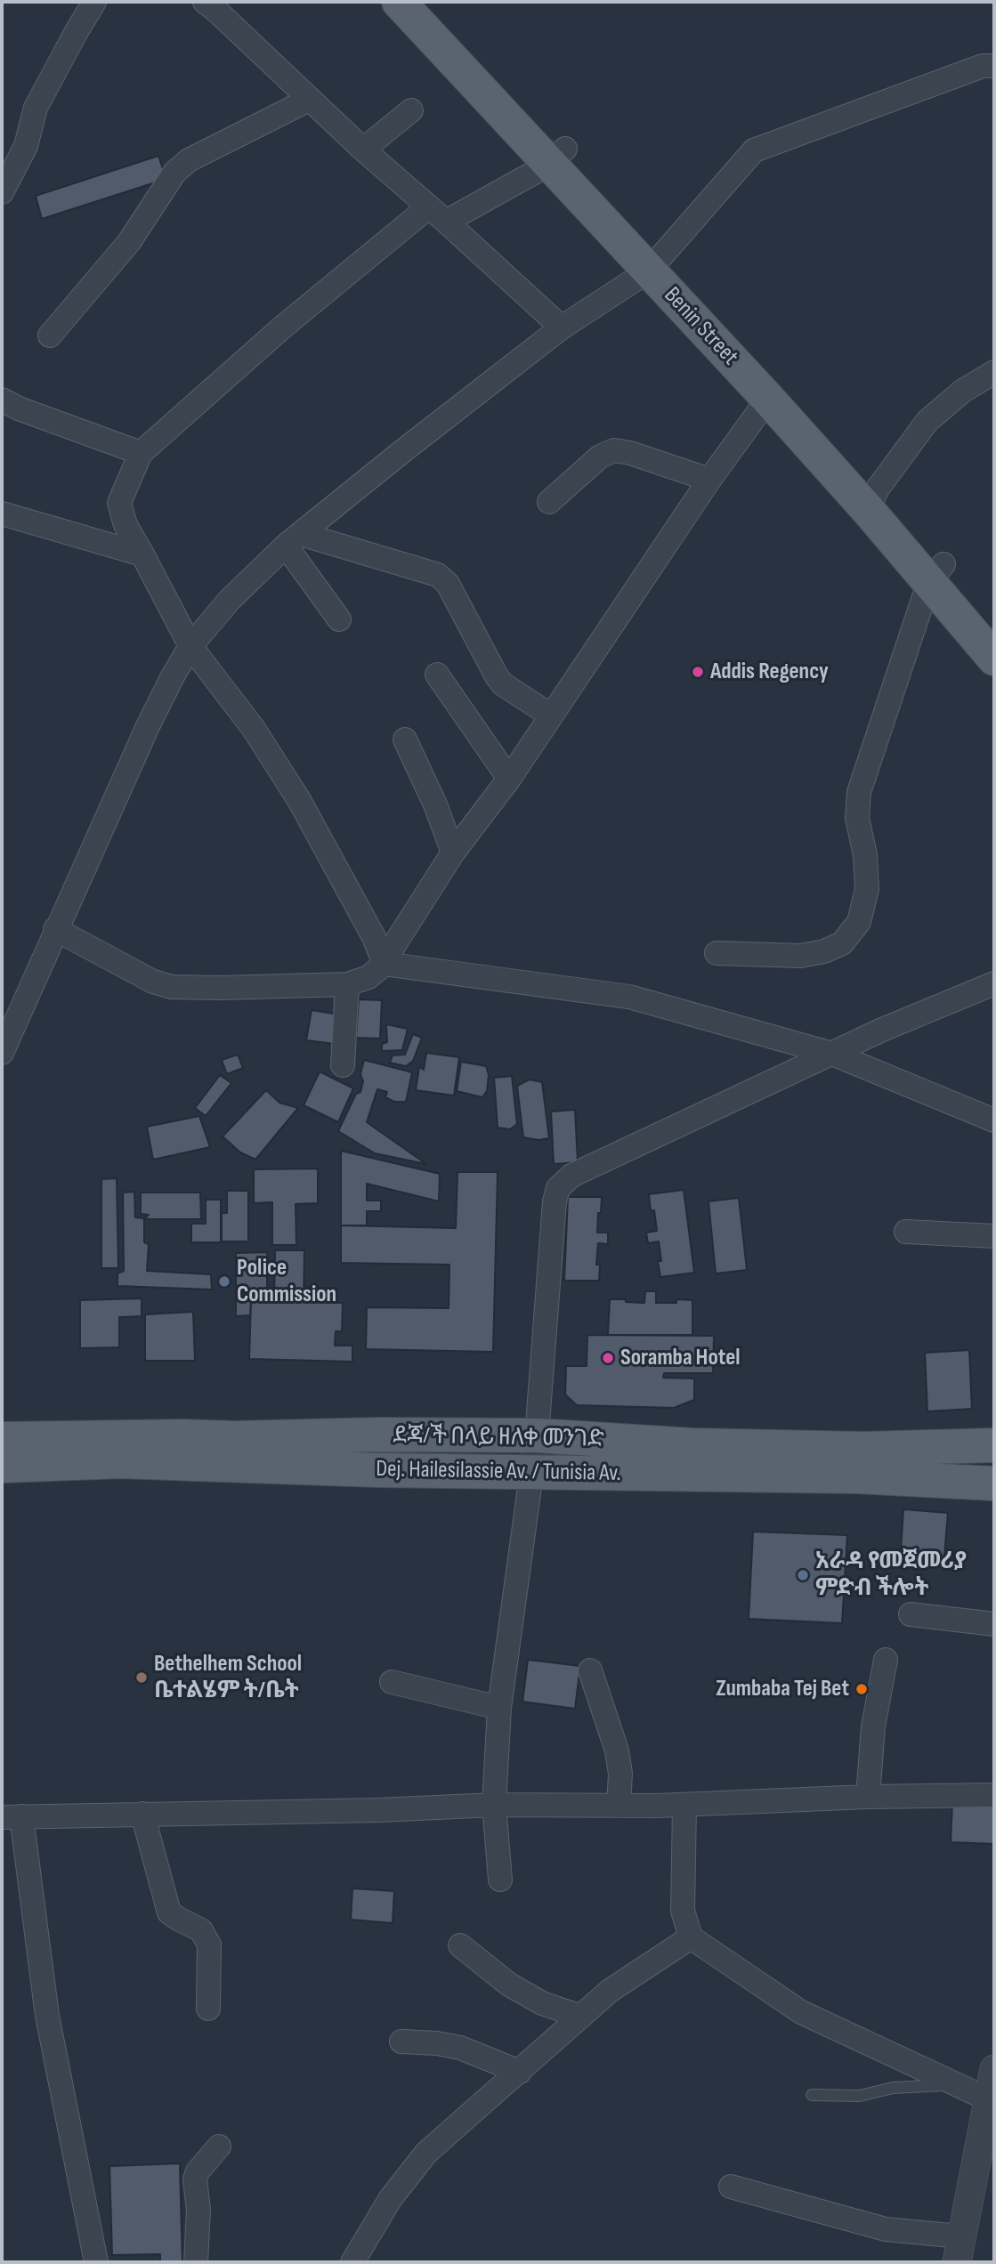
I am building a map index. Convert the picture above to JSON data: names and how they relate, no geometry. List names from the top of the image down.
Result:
{
  "streets": {
    "main road": ["Benin Street", "ደጃ/ች በላይ ዘለቀ መንገድ", "Dej. Hailesilassie Av. / Tunisia Av."]
  },
  "places": [
    "Addis Regency",
    "Police Commission",
    "Soramba Hotel",
    "አራዳ የመጀመሪያ ምድብ ችሎት",
    "Bethelhem School ቤተልሄም ት/ቤት",
    "Zumbaba Tej Bet"
  ]
}
